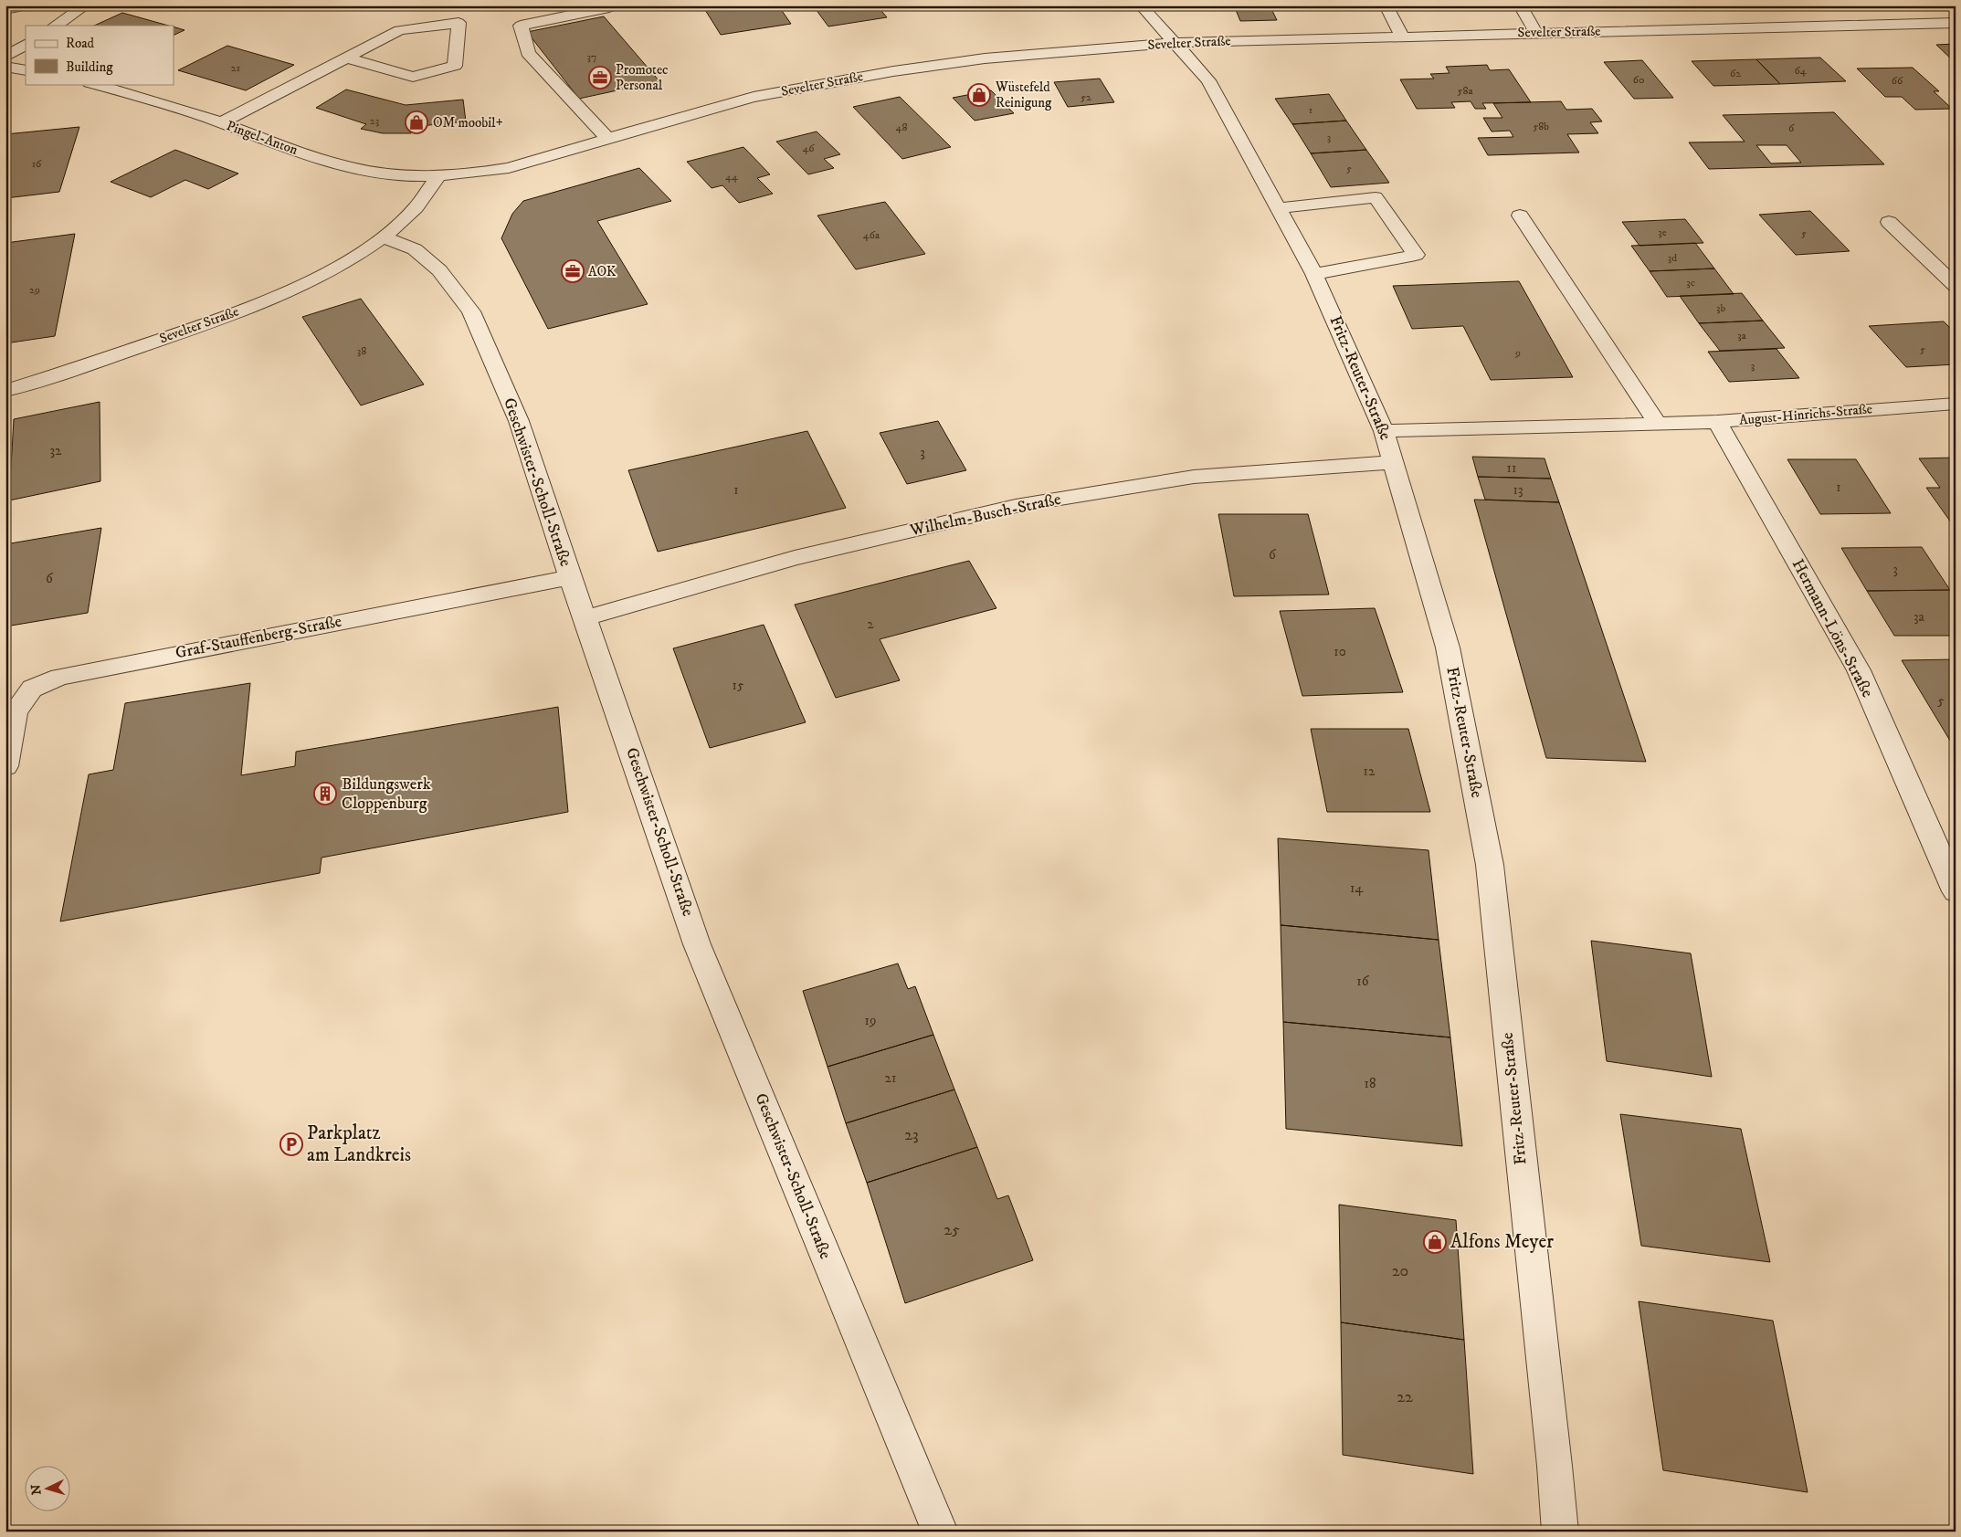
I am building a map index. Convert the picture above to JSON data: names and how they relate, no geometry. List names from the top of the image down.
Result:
{
  "streets": {
    "street": [
      "Sevelter Straße",
      "Pingel-Anton",
      "Fritz-Reuter-Straße",
      "August-Hinrichs-Straße",
      "Geschwister-Scholl-Straße",
      "Wilhelm-Busch-Straße",
      "Hermann-Löns-Straße",
      "Graf-Stauffenberg-Straße"
    ]
  },
  "crossings": [
    ["Sevelter Straße", "Pingel-Anton"],
    ["Sevelter Straße", "Fritz-Reuter-Straße"],
    ["Sevelter Straße", "Geschwister-Scholl-Straße"],
    ["Fritz-Reuter-Straße", "August-Hinrichs-Straße"],
    ["Fritz-Reuter-Straße", "Wilhelm-Busch-Straße"],
    ["August-Hinrichs-Straße", "Hermann-Löns-Straße"],
    ["Geschwister-Scholl-Straße", "Wilhelm-Busch-Straße"],
    ["Geschwister-Scholl-Straße", "Graf-Stauffenberg-Straße"]
  ],
  "places": {
    "office": ["Promotec Personal", "AOK"],
    "shop": ["Wüstefeld Reinigung", "OM moobil+", "Alfons Meyer"],
    "building": ["Bildungswerk Cloppenburg"],
    "parking": ["Parkplatz am Landkreis"]
  },
  "house_numbers": [
    "37",
    "21",
    "64",
    "62",
    "60",
    "66",
    "58a",
    "52",
    "1",
    "23",
    "58b",
    "48",
    "6",
    "3",
    "46",
    "16",
    "5",
    "44",
    "3e",
    "5",
    "46a",
    "3d",
    "3c",
    "29",
    "3b",
    "3a",
    "5",
    "38",
    "9",
    "3",
    "32",
    "3",
    "11",
    "1",
    "1",
    "13",
    "6",
    "3",
    "6",
    "3a",
    "2",
    "10",
    "15",
    "5",
    "12",
    "14",
    "16",
    "19",
    "21",
    "18",
    "23",
    "25",
    "20",
    "22"
  ],
  "legend": ["Road", "Building"],
  "north": "left"
}
